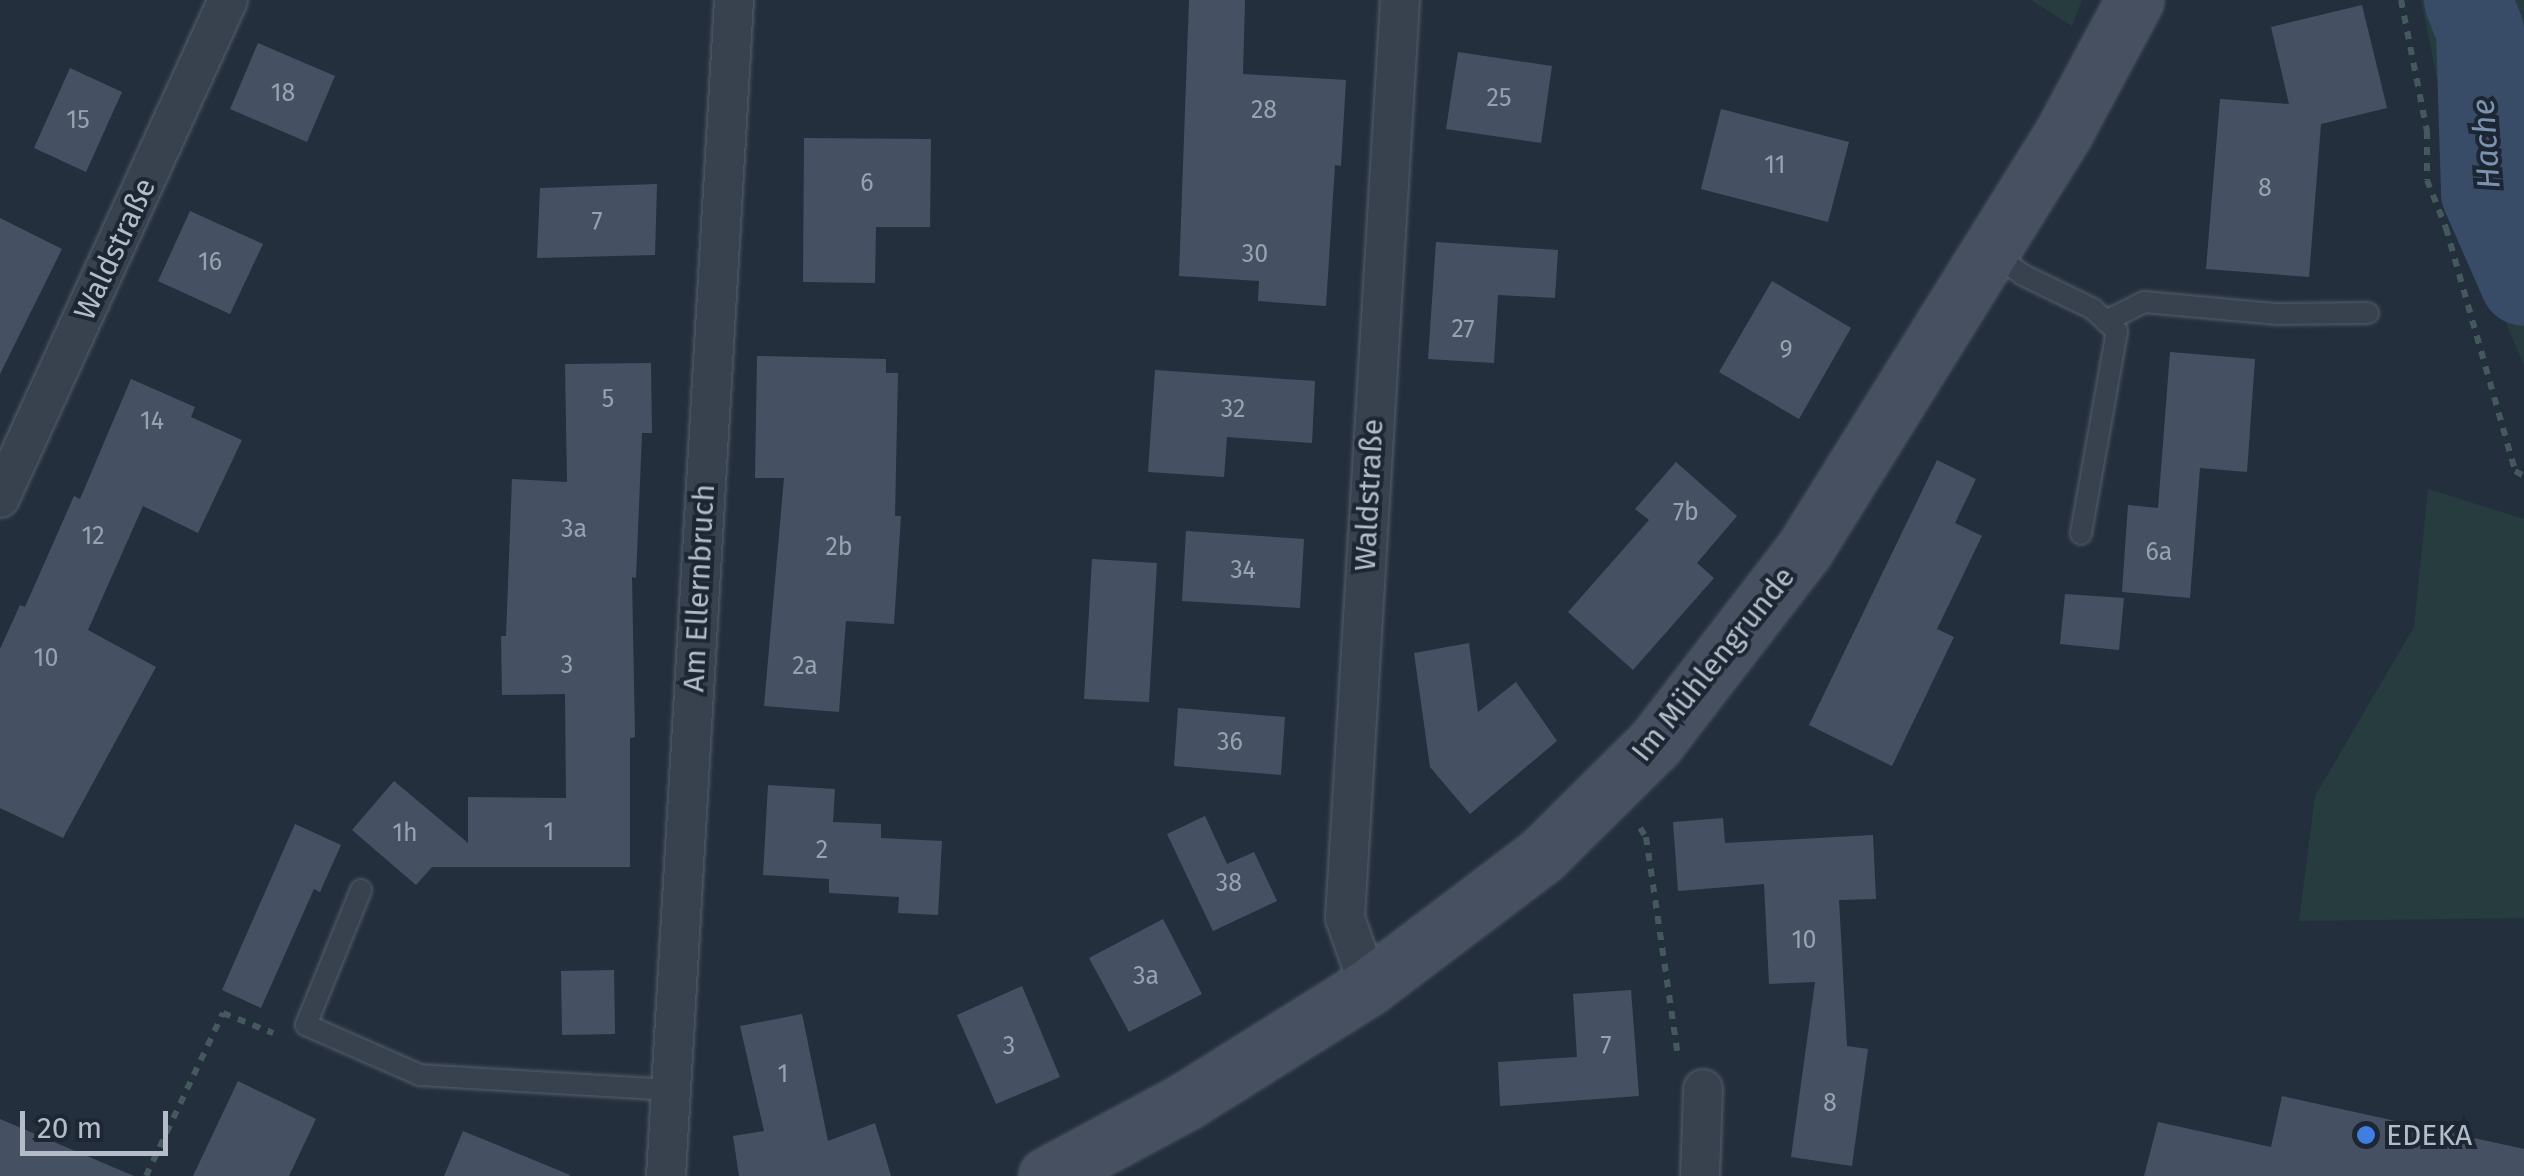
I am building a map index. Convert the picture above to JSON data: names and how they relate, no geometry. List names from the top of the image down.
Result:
{
  "streets": {
    "main road": ["Im Mühlengrunde"],
    "street": ["Waldstraße", "Am Ellernbruch"]
  },
  "crossings": [
    ["Waldstraße", "Im Mühlengrunde"]
  ],
  "water": ["Hache"],
  "places": ["EDEKA"],
  "house_numbers": [
    "18",
    "25",
    "28",
    "15",
    "11",
    "6",
    "8",
    "7",
    "30",
    "16",
    "27",
    "9",
    "5",
    "32",
    "14",
    "7b",
    "3a",
    "12",
    "2b",
    "6a",
    "34",
    "10",
    "3",
    "2a",
    "36",
    "1",
    "1h",
    "2",
    "38",
    "10",
    "3a",
    "7",
    "3",
    "1",
    "8"
  ],
  "scale_bar": "20 m"
}
